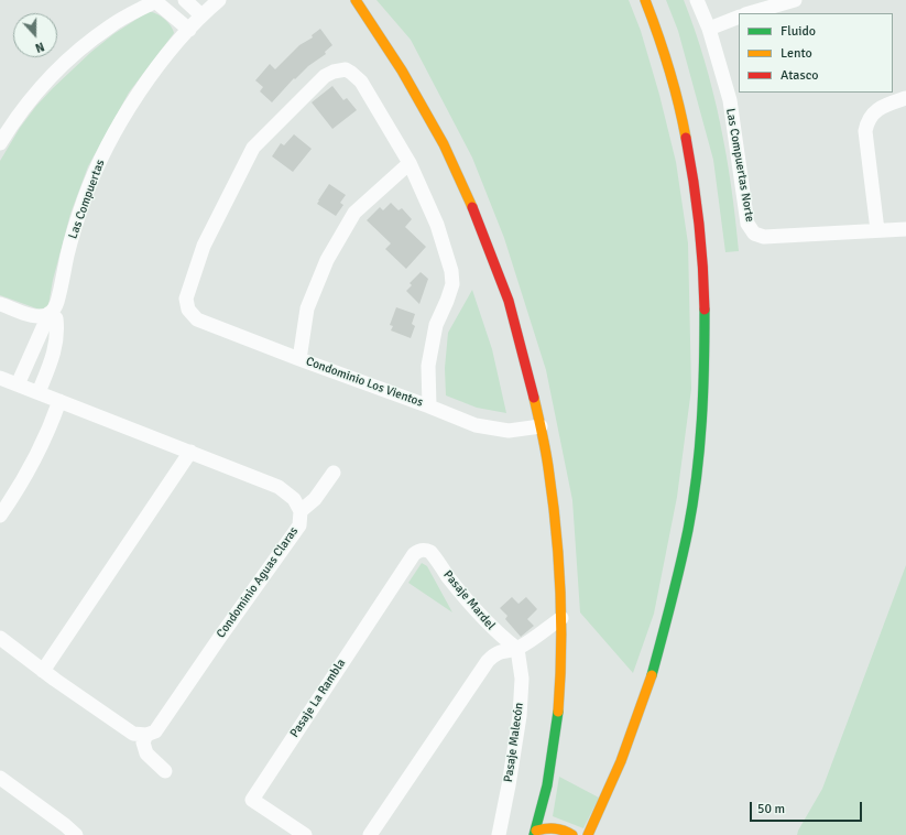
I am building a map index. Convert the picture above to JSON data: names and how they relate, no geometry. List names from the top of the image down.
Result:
{
  "streets": {
    "street": [
      "Las Compuertas Norte",
      "Las Compuertas",
      "Condominio Los Vientos",
      "Condominio Aguas Claras",
      "Pasaje Mardel",
      "Pasaje La Rambla",
      "Pasaje Malecón"
    ]
  },
  "crossings": [
    ["Pasaje Mardel", "Pasaje La Rambla"],
    ["Pasaje Mardel", "Pasaje Malecón"]
  ],
  "legend": ["Fluido", "Lento", "Atasco"],
  "scale_bar": "50 m",
  "north": "bottom"
}
